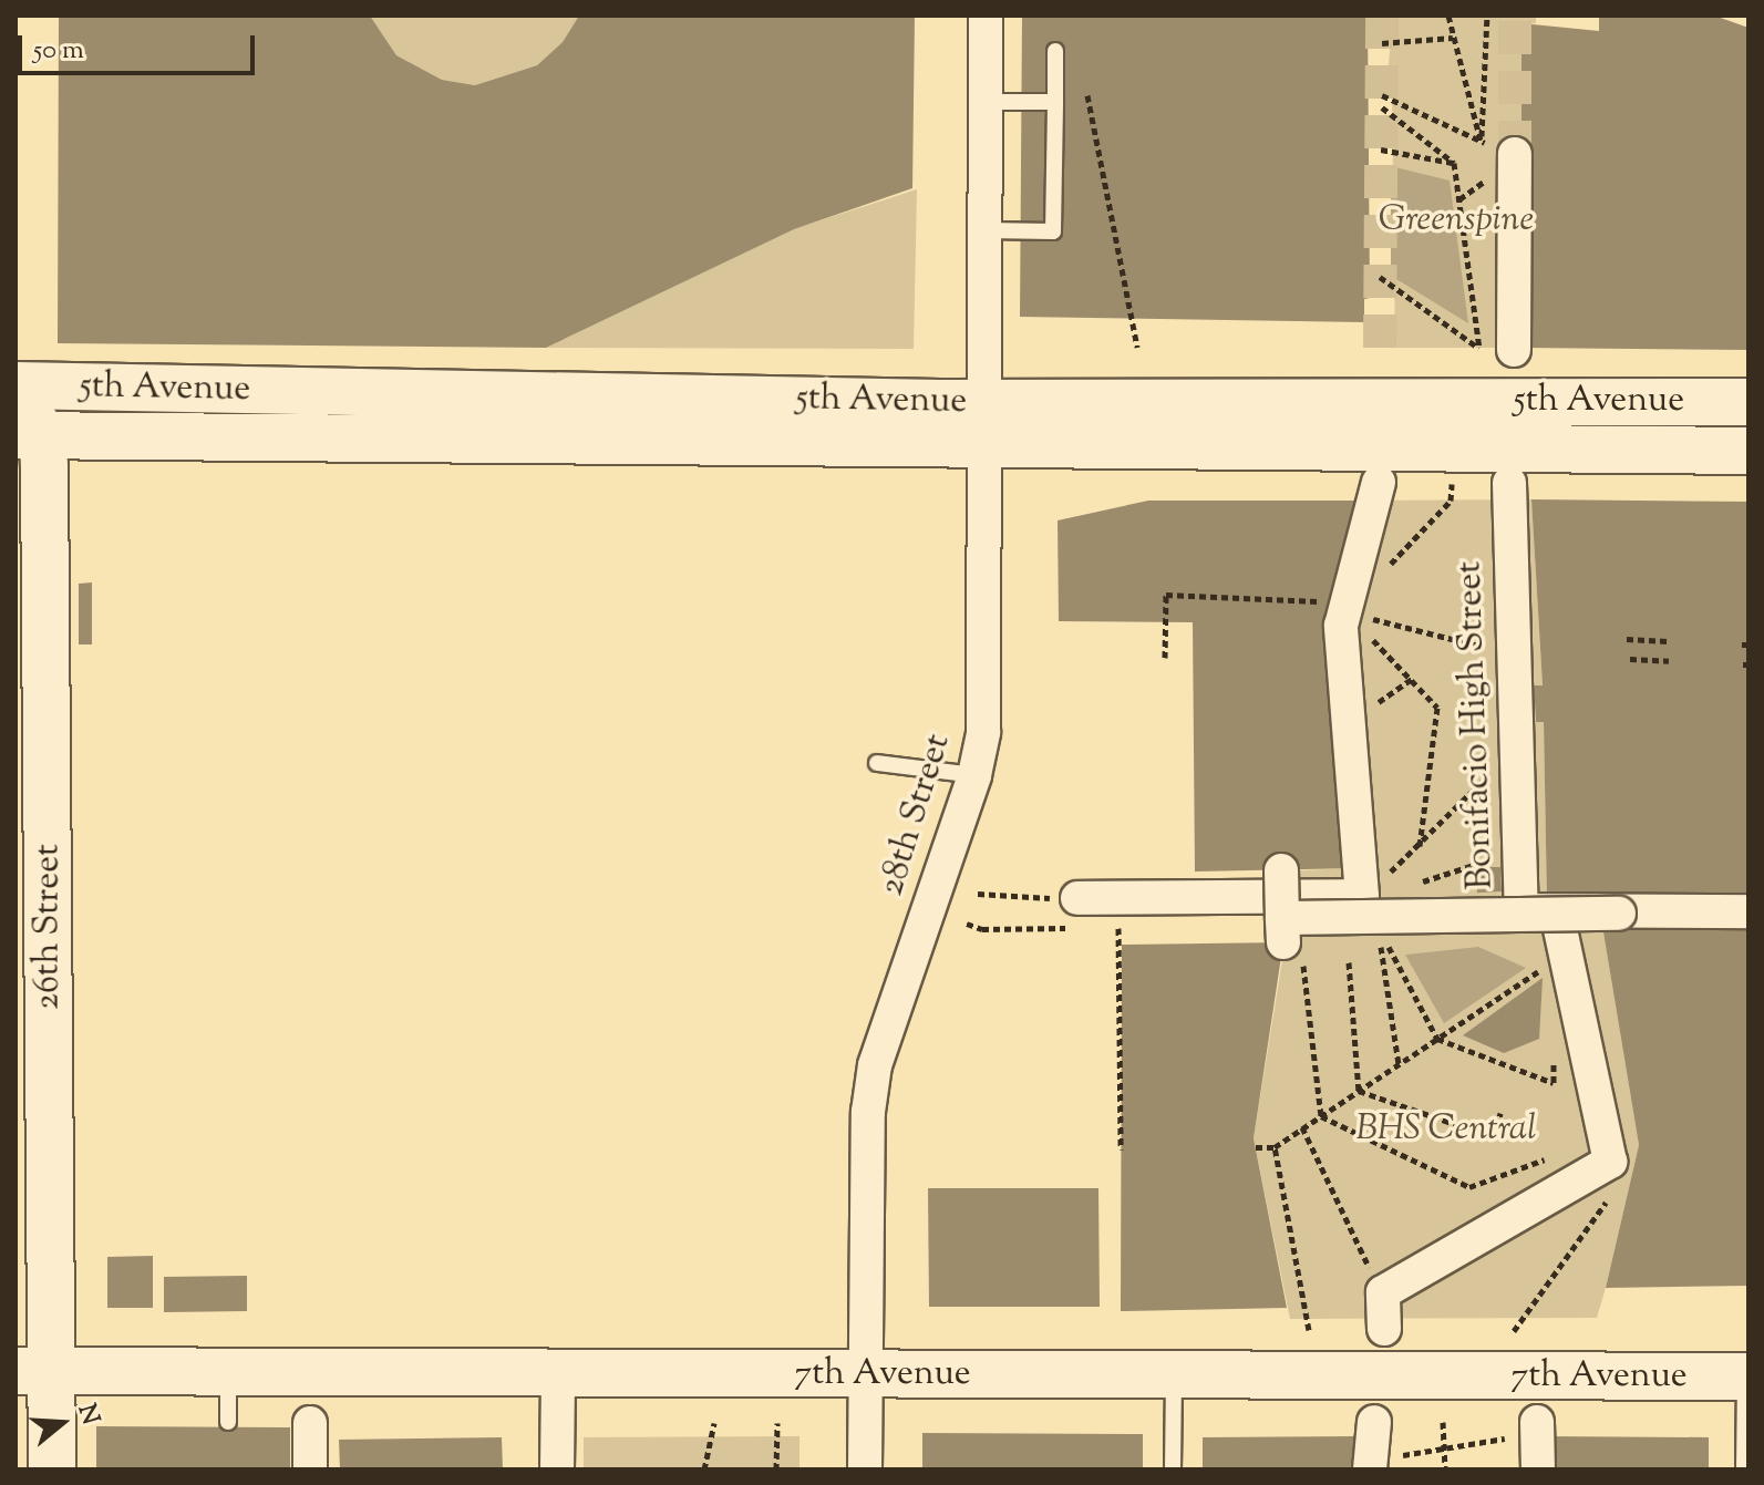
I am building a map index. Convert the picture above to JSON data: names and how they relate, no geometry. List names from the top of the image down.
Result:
{
  "streets": {
    "main road": ["5th Avenue", "26th Street", "7th Avenue"],
    "street": ["Bonifacio High Street", "28th Street"]
  },
  "crossings": [
    ["5th Avenue", "28th Street"],
    ["5th Avenue", "26th Street"],
    ["28th Street", "7th Avenue"],
    ["26th Street", "7th Avenue"]
  ],
  "parks": ["Greenspine", "BHS Central"],
  "scale_bar": "50 m",
  "north": "right"
}
